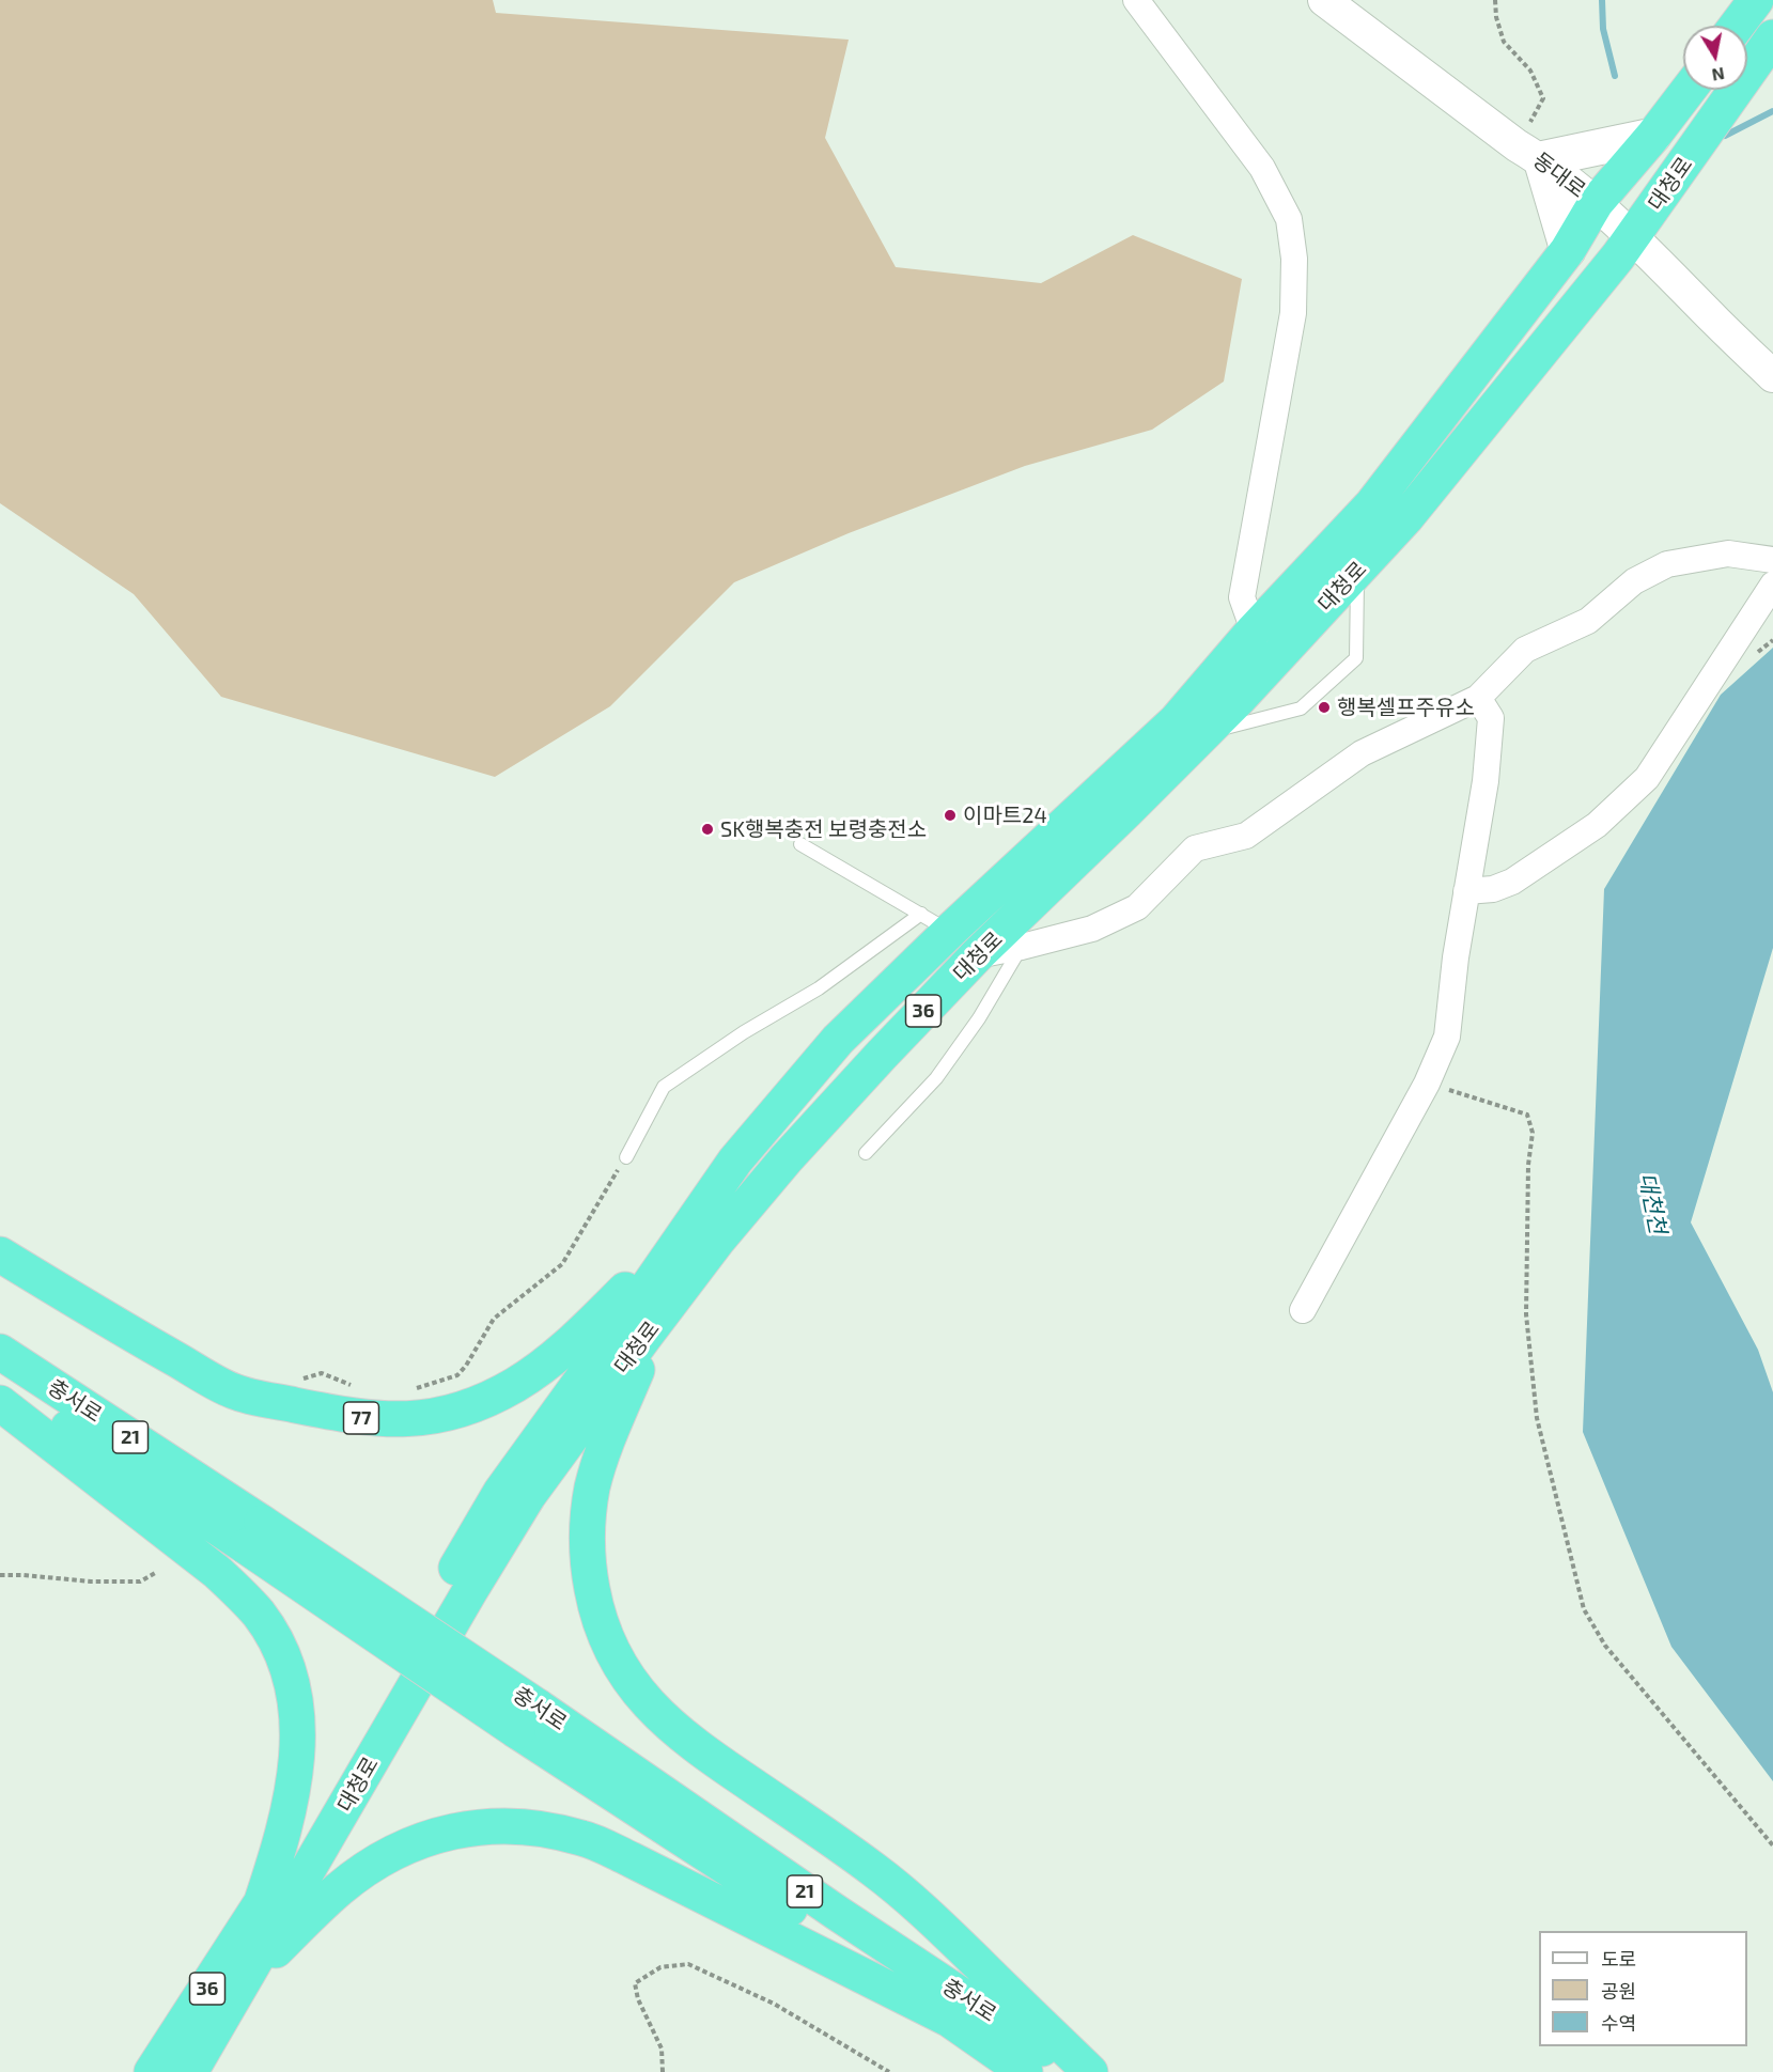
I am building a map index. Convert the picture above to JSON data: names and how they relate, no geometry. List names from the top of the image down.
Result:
{
  "streets": {
    "highway": [
      "대청로",
      "36",
      "충서로",
      "77",
      "21"
    ],
    "street": ["동대로"]
  },
  "crossings": [
    ["동대로", "대청로"],
    ["대청로", "77"],
    ["충서로", "21"]
  ],
  "water": ["대천천"],
  "places": ["행복셀프주유소", "이마트24", "SK행복충전 보령충전소"],
  "legend": ["도로", "공원", "수역"],
  "north": "bottom"
}
